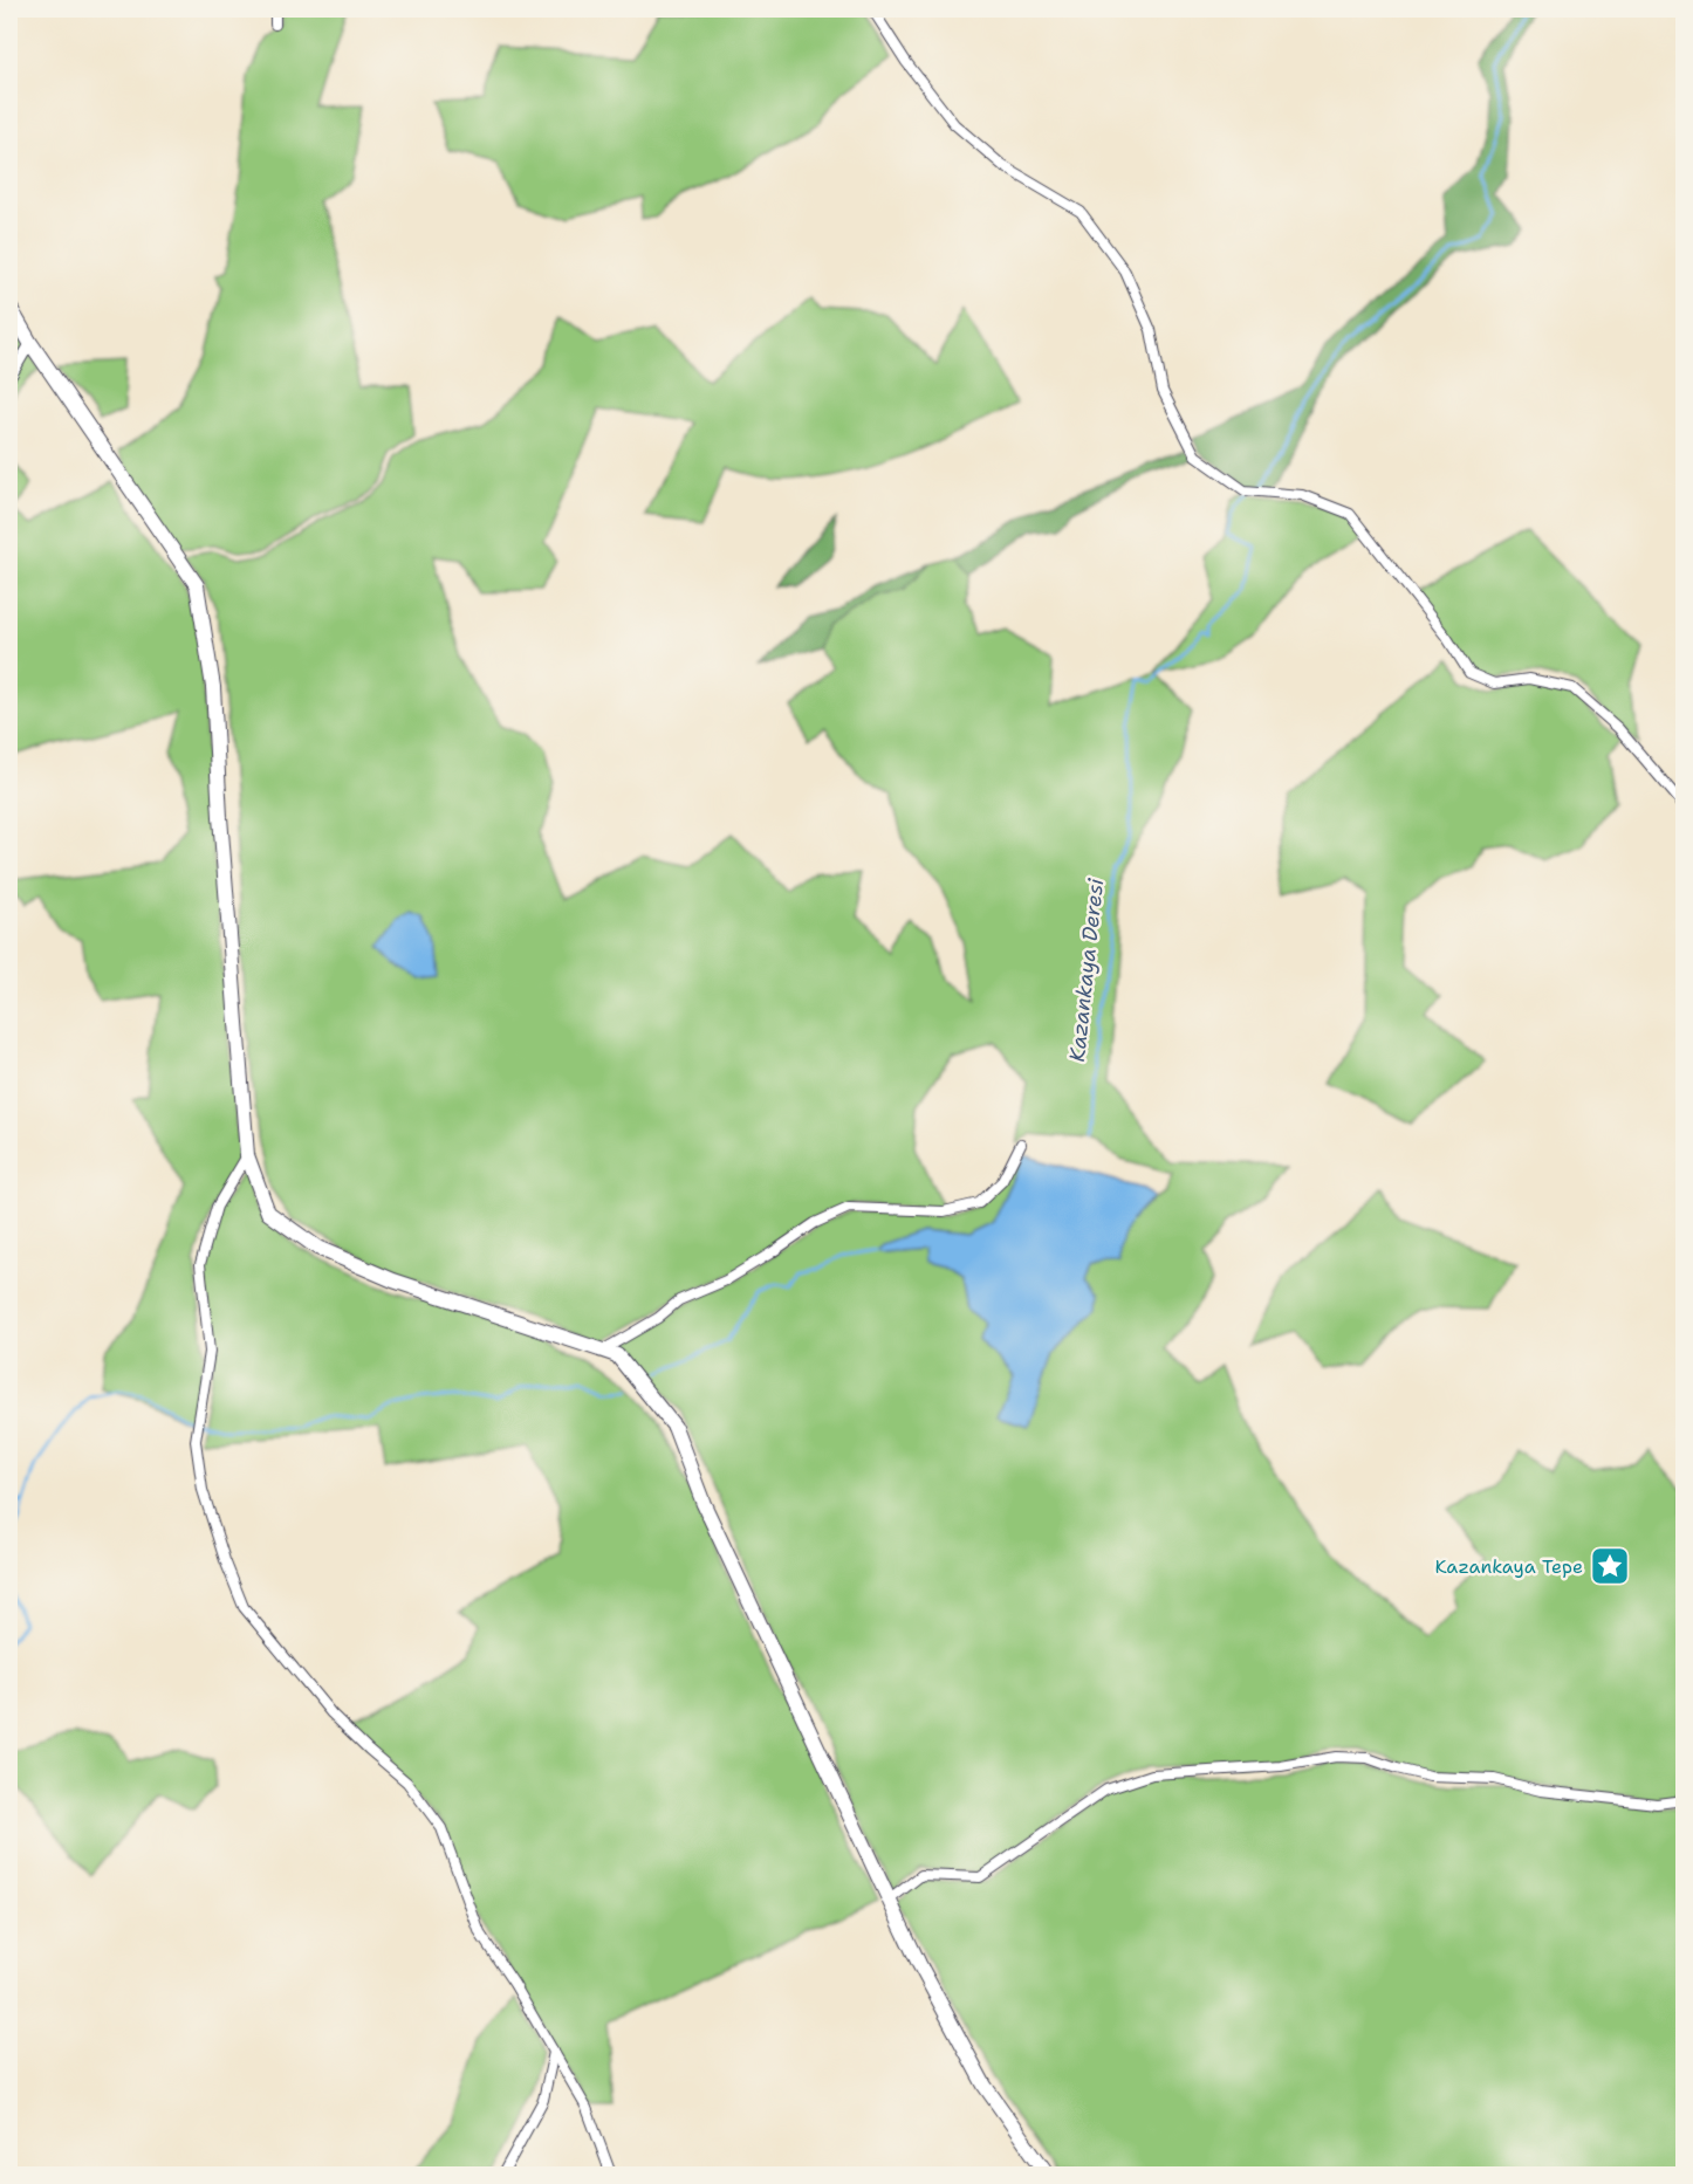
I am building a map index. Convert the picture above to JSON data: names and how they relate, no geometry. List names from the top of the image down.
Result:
{
  "water": ["Kazankaya Deresi"],
  "places": {
    "place": ["Kazankaya Tepe"]
  }
}
